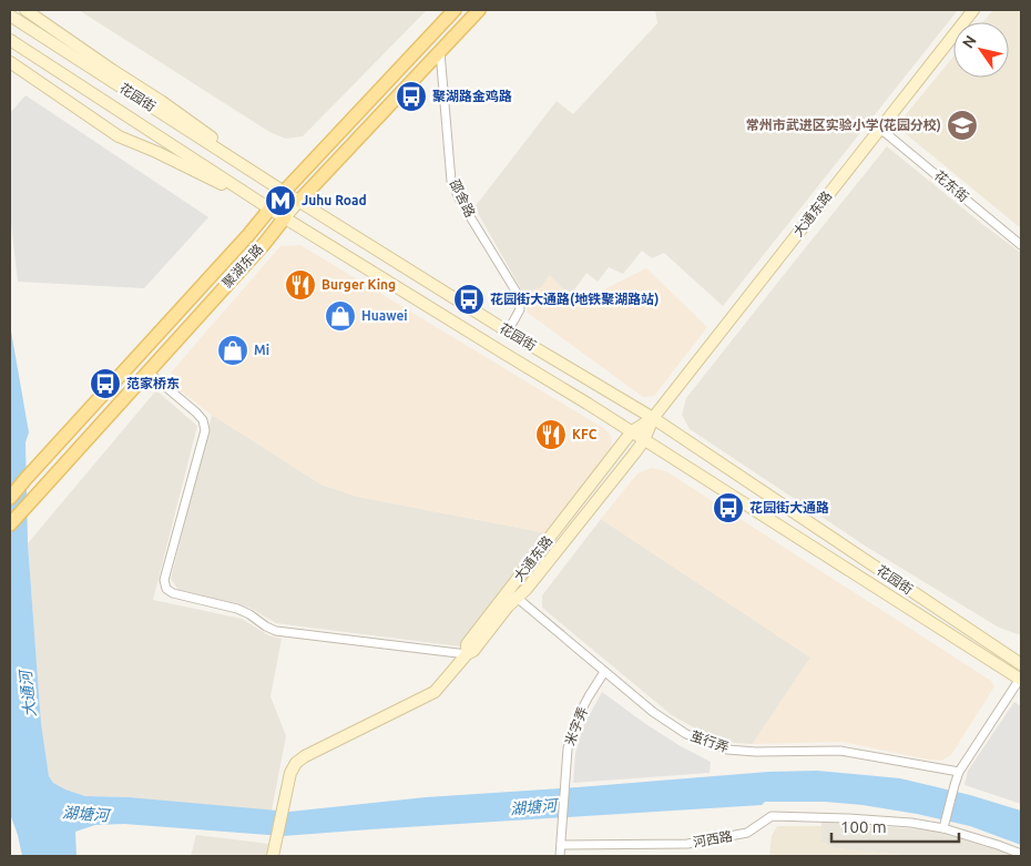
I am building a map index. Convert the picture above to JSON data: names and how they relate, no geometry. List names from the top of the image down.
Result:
{
  "streets": {
    "main road": ["花园街", "大通东路", "聚湖东路"],
    "street": [
      "花东街",
      "邵舍路",
      "米字弄",
      "茧行弄",
      "河西路"
    ]
  },
  "crossings": [
    ["花园街", "邵舍路"],
    ["花园街", "大通东路"],
    ["花园街", "聚湖东路"],
    ["花东街", "大通东路"],
    ["邵舍路", "聚湖东路"],
    ["大通东路", "茧行弄"],
    ["米字弄", "茧行弄"],
    ["米字弄", "河西路"]
  ],
  "water": ["大通河", "湖塘河"],
  "places": {
    "bus stop": [
      "聚湖路金鸡路",
      "花园街大通路(地铁聚湖路站)",
      "范家桥东",
      "花园街大通路"
    ],
    "school or university": ["常州市武进区实验小学(花园分校)"],
    "metro station": ["Juhu Road"],
    "restaurant": ["Burger King", "KFC"],
    "shop": ["Huawei", "Mi"]
  },
  "scale_bar": "100 m",
  "north": "top left"
}
